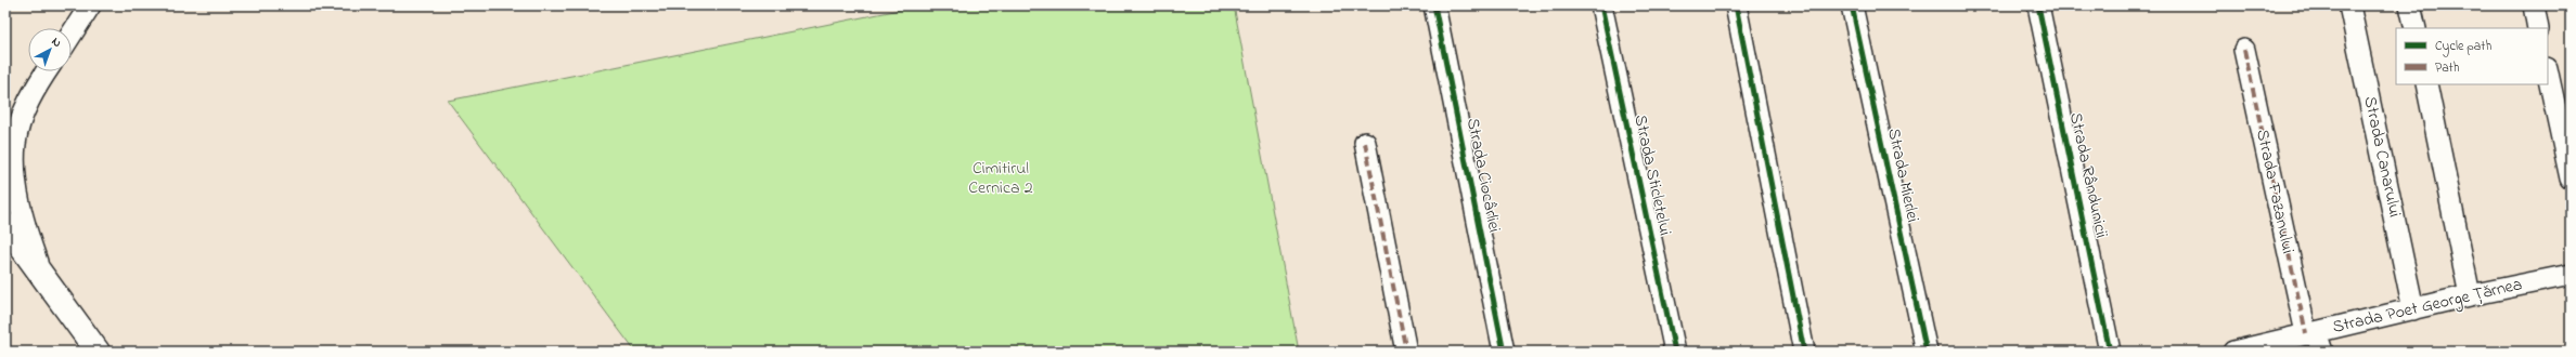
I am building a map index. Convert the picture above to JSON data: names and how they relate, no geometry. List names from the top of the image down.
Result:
{
  "streets": {
    "street": [
      "Strada Canarului",
      "Strada Ciocârliei",
      "Strada Sticletelui",
      "Strada Mierlei",
      "Strada Rândunicii",
      "Strada Fazanului",
      "Strada Poet George Țărnea"
    ]
  },
  "crossings": [
    ["Strada Canarului", "Strada Poet George Țărnea"],
    ["Strada Fazanului", "Strada Poet George Țărnea"]
  ],
  "parks": ["Cimitirul Cernica 2"],
  "legend": ["Cycle path", "Path"],
  "north": "top right"
}
